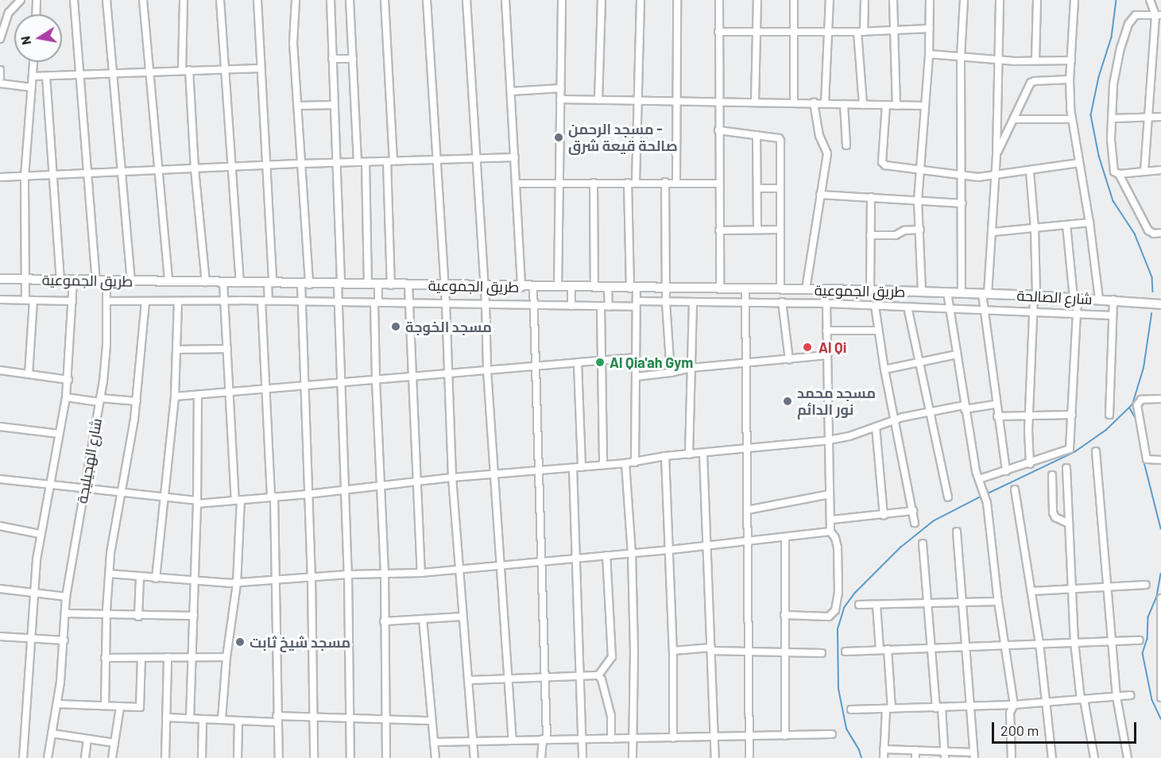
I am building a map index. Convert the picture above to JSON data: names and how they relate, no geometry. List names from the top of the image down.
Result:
{
  "streets": {
    "main road": ["طريق الجموعية", "شارع الصالحة"],
    "street": ["شارع الهجيليجة"]
  },
  "crossings": [
    ["طريق الجموعية", "شارع الصالحة"],
    ["طريق الجموعية", "شارع الهجيليجة"]
  ],
  "places": [
    "مسجد الرحمن - صالحة قيعة شرق",
    "مسجد الخوجة",
    "Al Qi",
    "Al Qia'ah Gym",
    "مسجد محمد نور الدائم",
    "مسجد شيخ ثابت"
  ],
  "scale_bar": "200 m",
  "north": "left"
}
